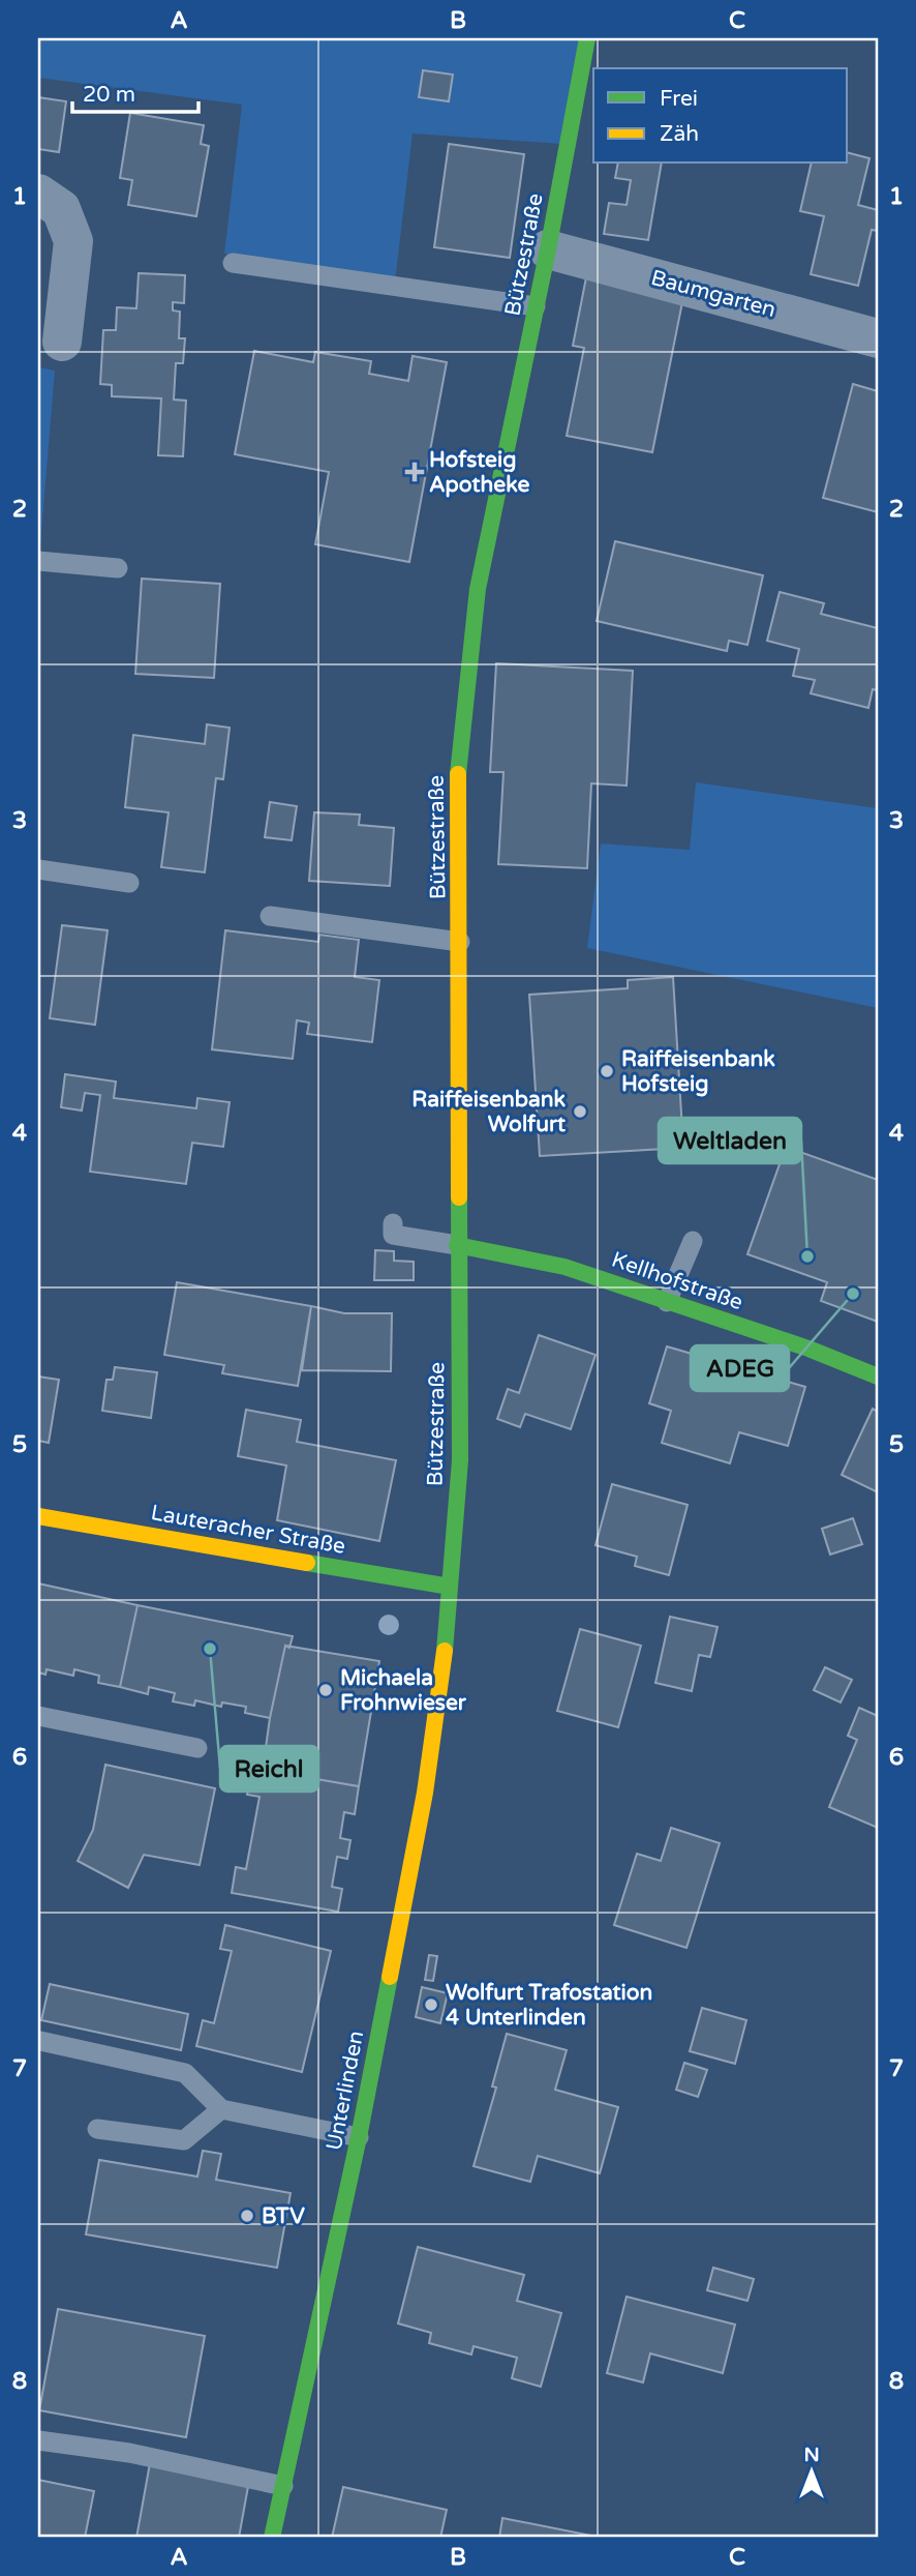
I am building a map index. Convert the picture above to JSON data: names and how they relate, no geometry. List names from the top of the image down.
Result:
{
  "streets": {
    "main road": [
      "Bützestraße",
      "Kellhofstraße",
      "Lauteracher Straße",
      "Unterlinden"
    ],
    "street": ["Baumgarten"]
  },
  "crossings": [
    ["Bützestraße", "Baumgarten"],
    ["Bützestraße", "Kellhofstraße"],
    ["Bützestraße", "Lauteracher Straße"],
    ["Bützestraße", "Unterlinden"]
  ],
  "places": {
    "health": ["Hofsteig Apotheke"],
    "other": [
      "Raiffeisenbank Hofsteig",
      "Raiffeisenbank Wolfurt",
      "Weltladen",
      "ADEG",
      "Reichl",
      "Michaela Frohnwieser",
      "Wolfurt Trafostation 4 Unterlinden",
      "BTV"
    ]
  },
  "legend": ["Frei", "Zäh"],
  "scale_bar": "20 m",
  "north": "top",
  "grid": {
    "columns": ["A", "B", "C"],
    "rows": [
      "1",
      "2",
      "3",
      "4",
      "5",
      "6",
      "7",
      "8"
    ]
  }
}
